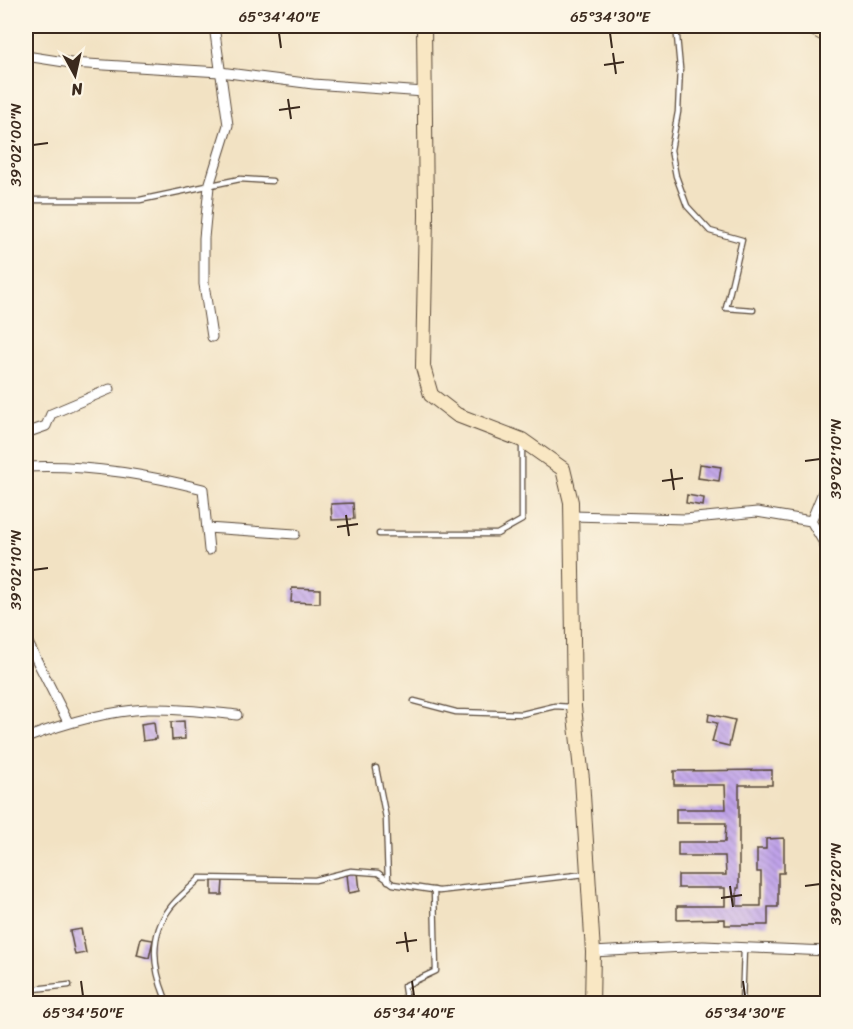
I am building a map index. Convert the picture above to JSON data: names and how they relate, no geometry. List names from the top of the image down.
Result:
{
  "north": "bottom",
  "coordinates": [
    "65°34'40\"E",
    "65°34'30\"E",
    "39°02'00\"N",
    "39°02'10\"N",
    "39°02'20\"N",
    "65°34'50\"E"
  ]
}
